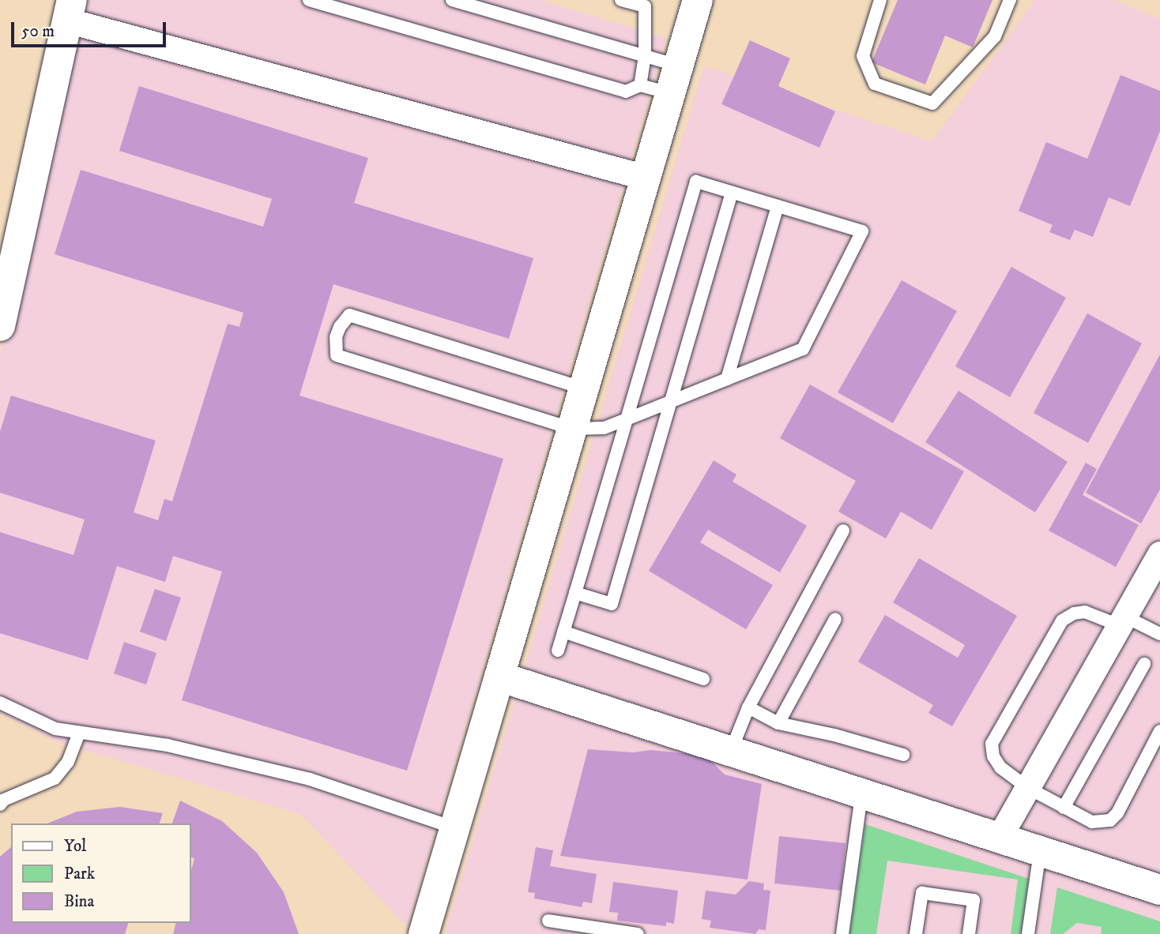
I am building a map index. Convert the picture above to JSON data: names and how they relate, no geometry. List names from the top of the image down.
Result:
{
  "legend": ["Yol", "Park", "Bina"],
  "scale_bar": "50 m"
}
